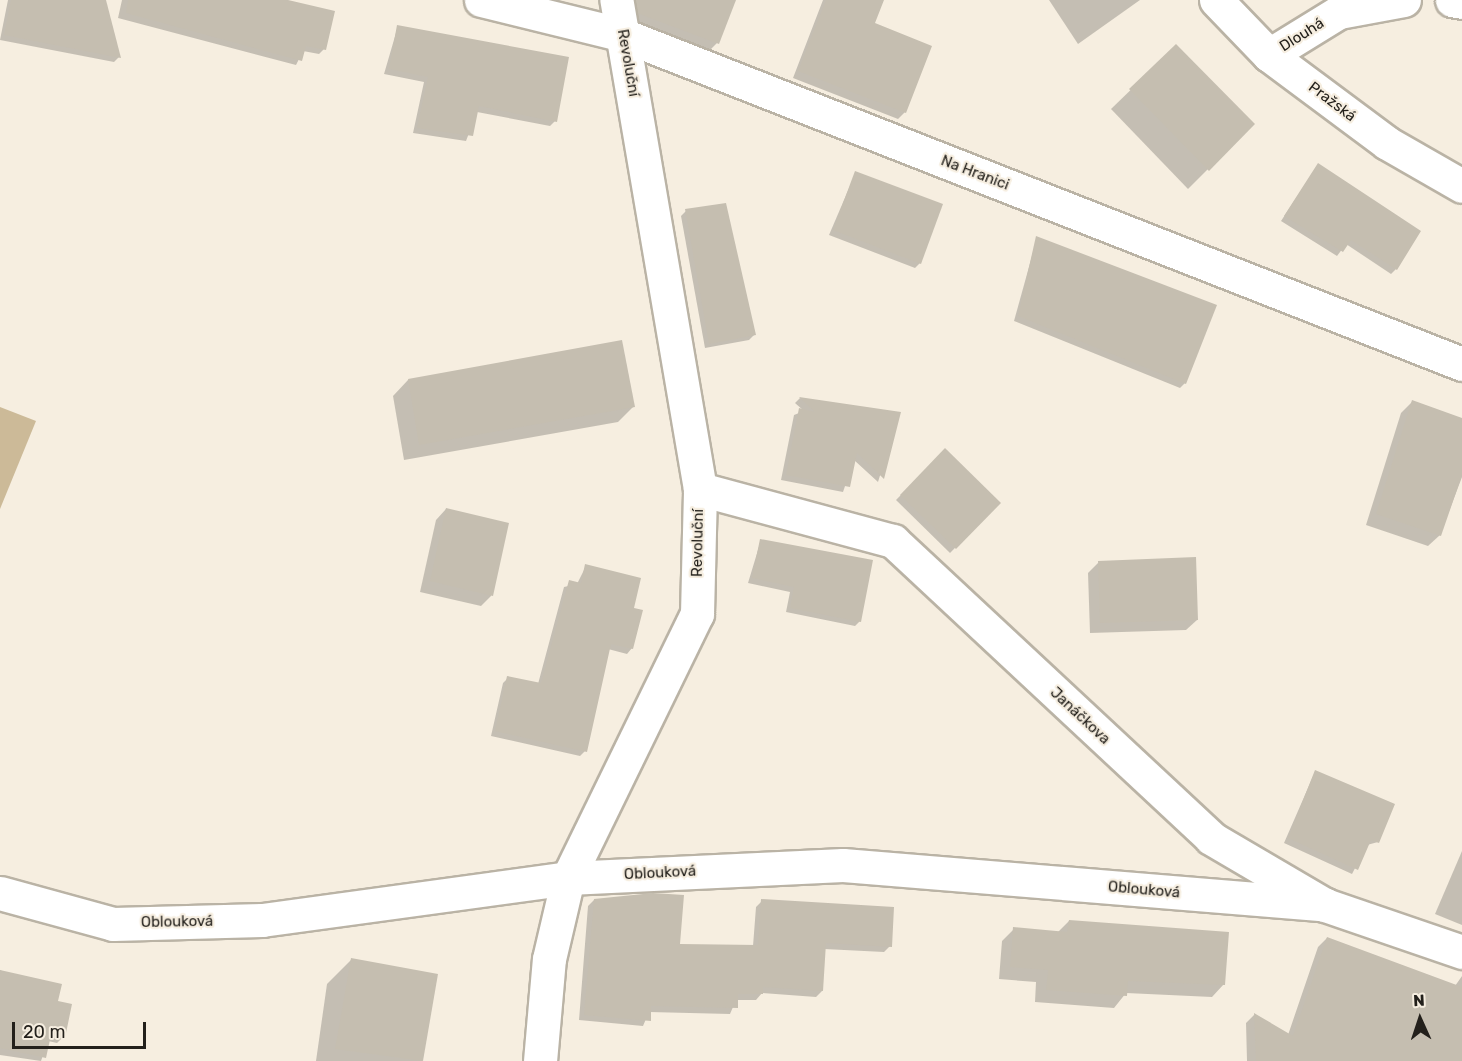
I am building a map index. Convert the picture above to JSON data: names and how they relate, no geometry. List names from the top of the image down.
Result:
{
  "streets": {
    "street": [
      "Dlouhá",
      "Revoluční",
      "Pražská",
      "Na Hranici",
      "Janáčkova",
      "Oblouková"
    ]
  },
  "crossings": [
    ["Dlouhá", "Pražská"],
    ["Revoluční", "Na Hranici"],
    ["Revoluční", "Janáčkova"],
    ["Revoluční", "Oblouková"],
    ["Janáčkova", "Oblouková"]
  ],
  "scale_bar": "20 m",
  "north": "top"
}
